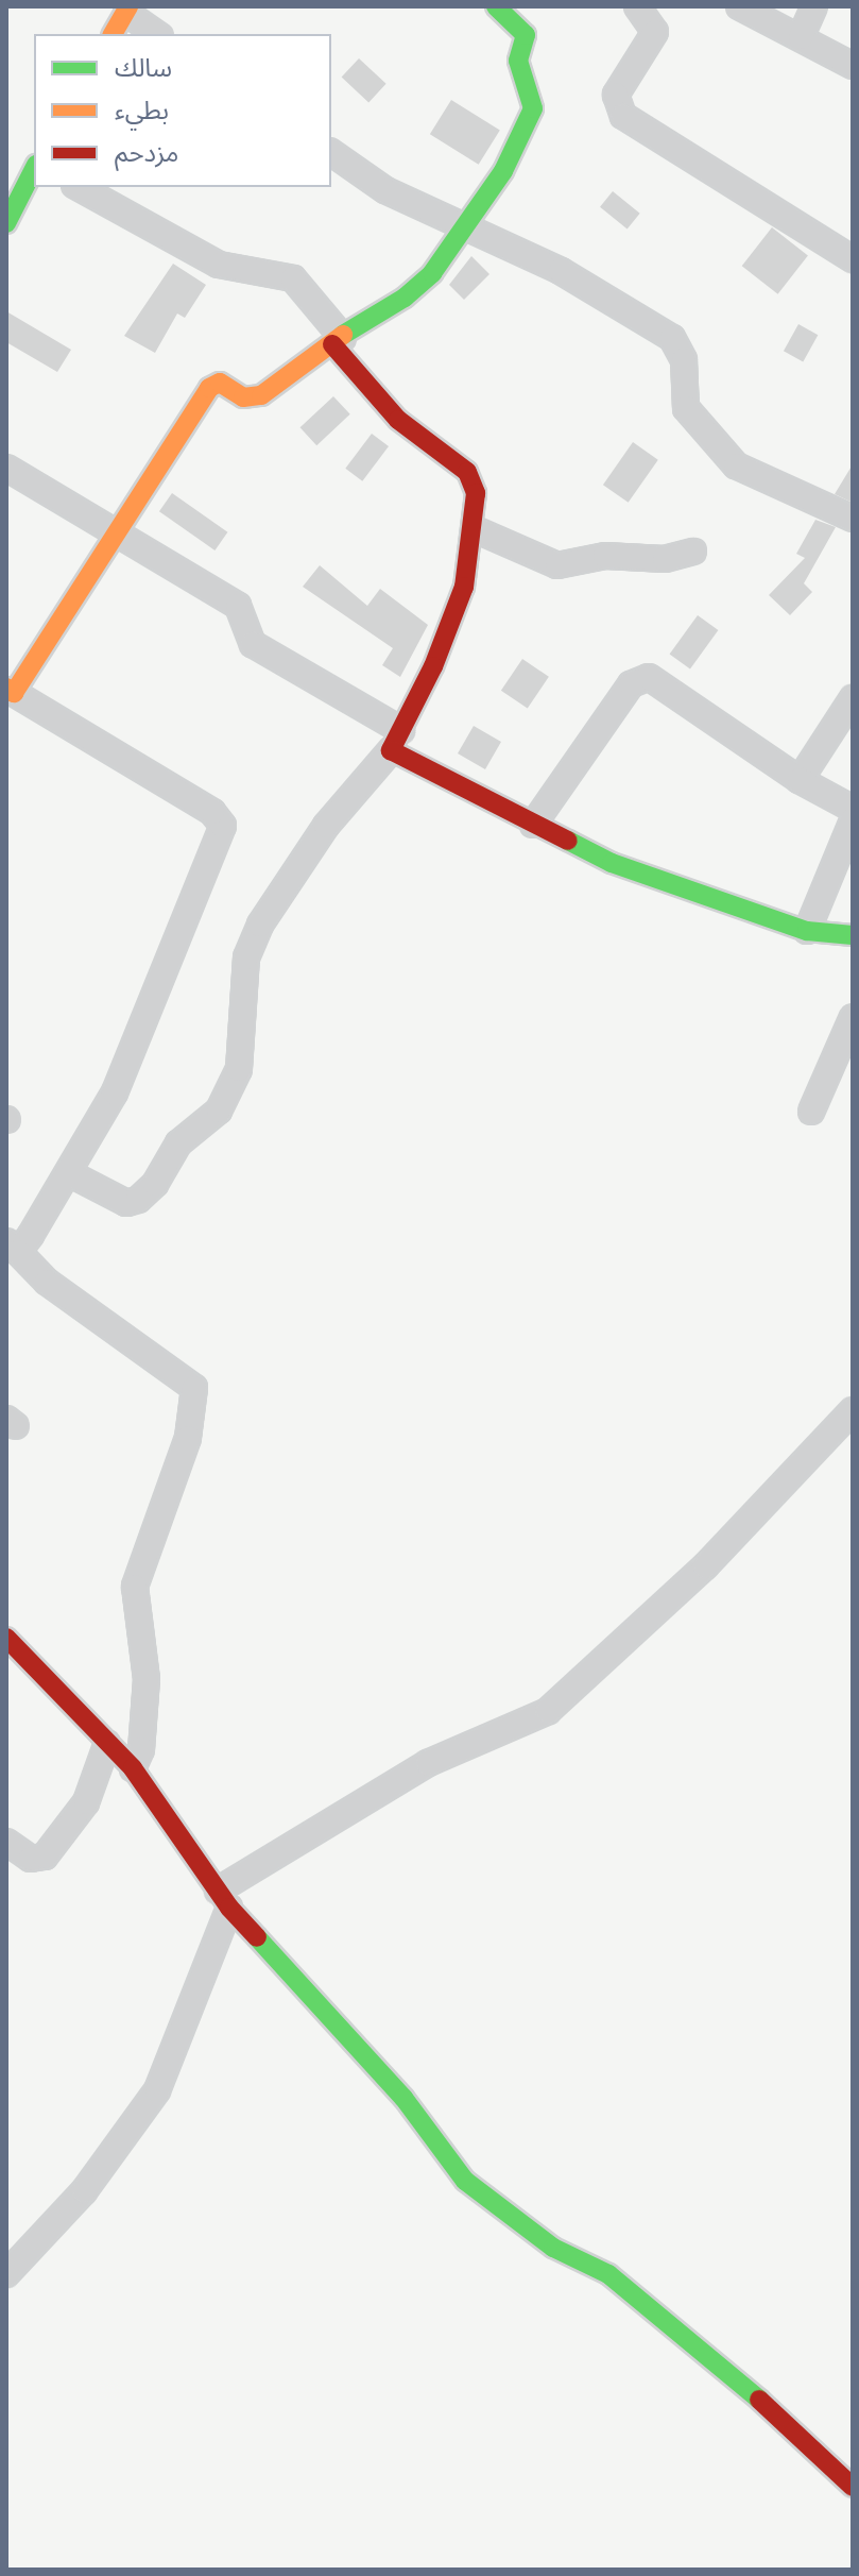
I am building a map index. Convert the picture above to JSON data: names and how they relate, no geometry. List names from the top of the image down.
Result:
{
  "legend": ["سالك", "بطيء", "مزدحم"]
}
